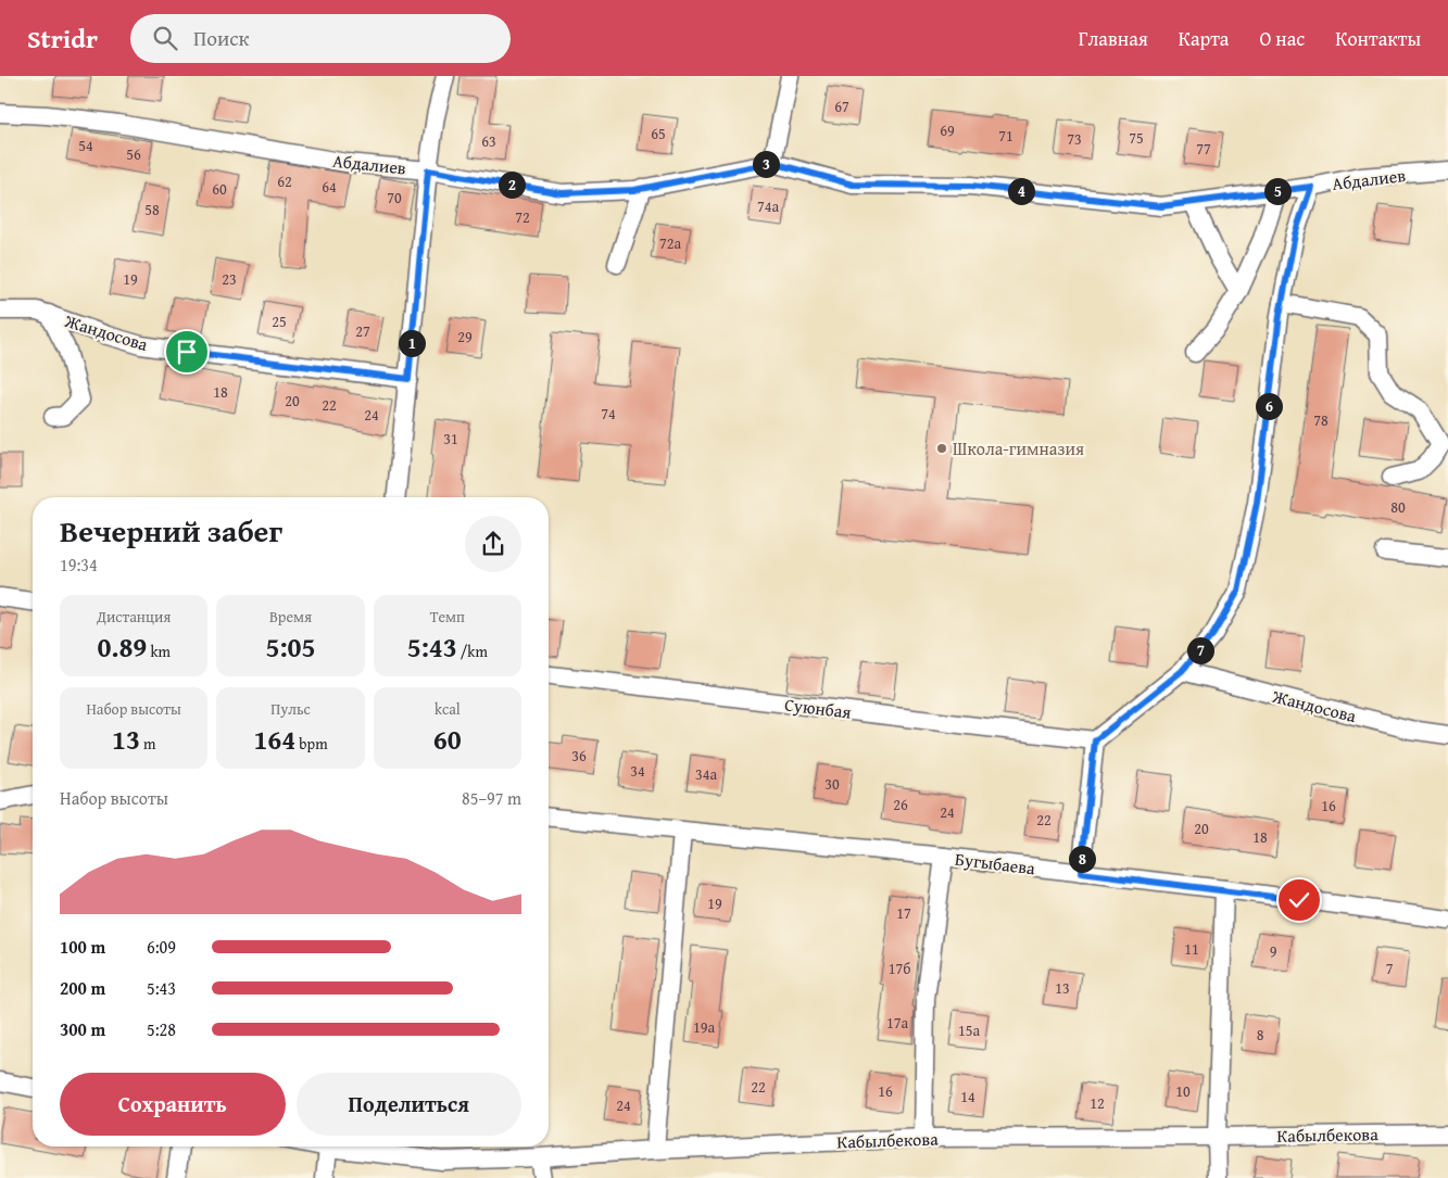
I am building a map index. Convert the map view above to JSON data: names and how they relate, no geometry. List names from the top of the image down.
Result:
{
  "streets": {
    "street": [
      "Абдалиев",
      "Жандосова",
      "Суюнбая",
      "Бугыбаева",
      "Кабылбекова"
    ]
  },
  "places": ["Школа-гимназия"],
  "house_numbers": [
    "67",
    "69",
    "65",
    "71",
    "75",
    "73",
    "63",
    "54",
    "77",
    "56",
    "62",
    "64",
    "60",
    "70",
    "74а",
    "58",
    "72",
    "72а",
    "19",
    "23",
    "25",
    "27",
    "29",
    "18",
    "20",
    "22",
    "74",
    "24",
    "78",
    "31",
    "80",
    "36",
    "34",
    "34а",
    "30",
    "26",
    "16",
    "24",
    "22",
    "20",
    "18",
    "19",
    "17",
    "11",
    "9",
    "17б",
    "7",
    "13",
    "17а",
    "19а",
    "15а",
    "8",
    "22",
    "16",
    "10",
    "14",
    "12",
    "24"
  ],
  "page": {
    "header": "Stridr",
    "search": "Поиск",
    "nav": [
      "Главная",
      "Карта",
      "О нас",
      "Контакты"
    ],
    "pins": [
      "3",
      "2",
      "4",
      "5",
      "1",
      "6",
      "7",
      "8"
    ],
    "heading": ["Вечерний забег", "19:34"],
    "stats": [
      ["Дистанция", "0.89 km"],
      ["Время", "5:05"],
      ["Темп", "5:43 /km"],
      ["Набор высоты", "13 m"],
      ["Пульс", "164 bpm"],
      ["kcal", "60"]
    ],
    "chart": ["Набор высоты", "85–97 m"],
    "list": [
      {
        "name": "100 m",
        "note": "6:09"
      },
      {
        "name": "200 m",
        "note": "5:43"
      },
      {
        "name": "300 m",
        "note": "5:28"
      }
    ],
    "buttons": ["Сохранить", "Поделиться"]
  }
}
